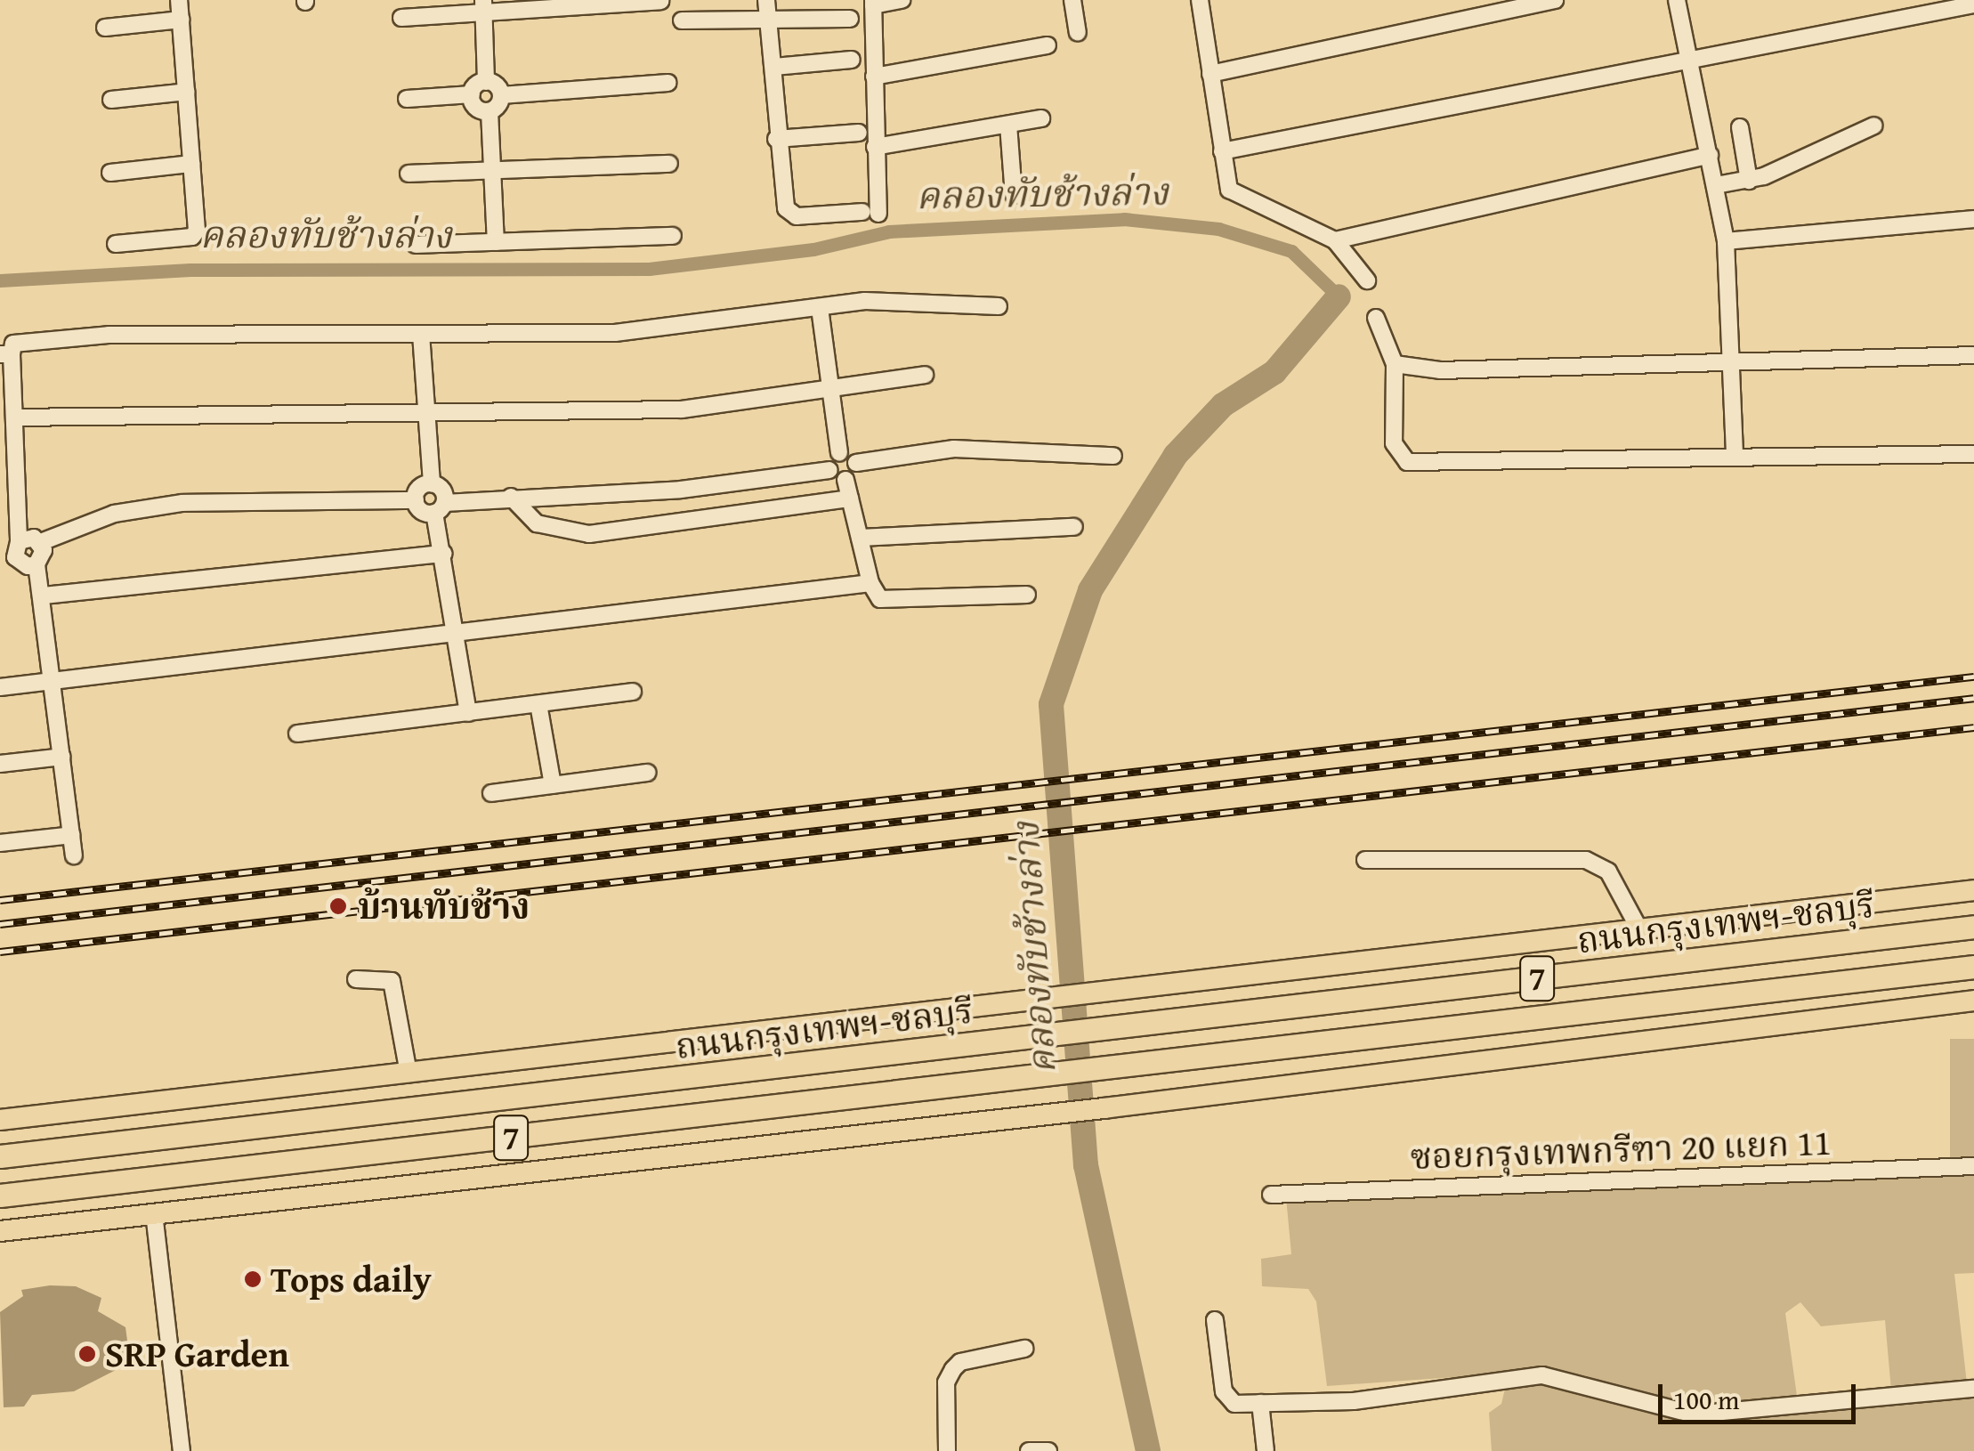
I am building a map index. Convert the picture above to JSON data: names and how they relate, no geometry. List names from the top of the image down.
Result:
{
  "streets": {
    "highway": ["ถนนกรุงเทพฯ-ชลบุรี", "7"],
    "street": ["ซอยกรุงเทพกรีฑา 20 แยก 11"]
  },
  "water": ["คลองทับช้างล่าง"],
  "places": ["บ้านทับช้าง", "Tops daily", "SRP Garden"],
  "scale_bar": "100 m"
}
